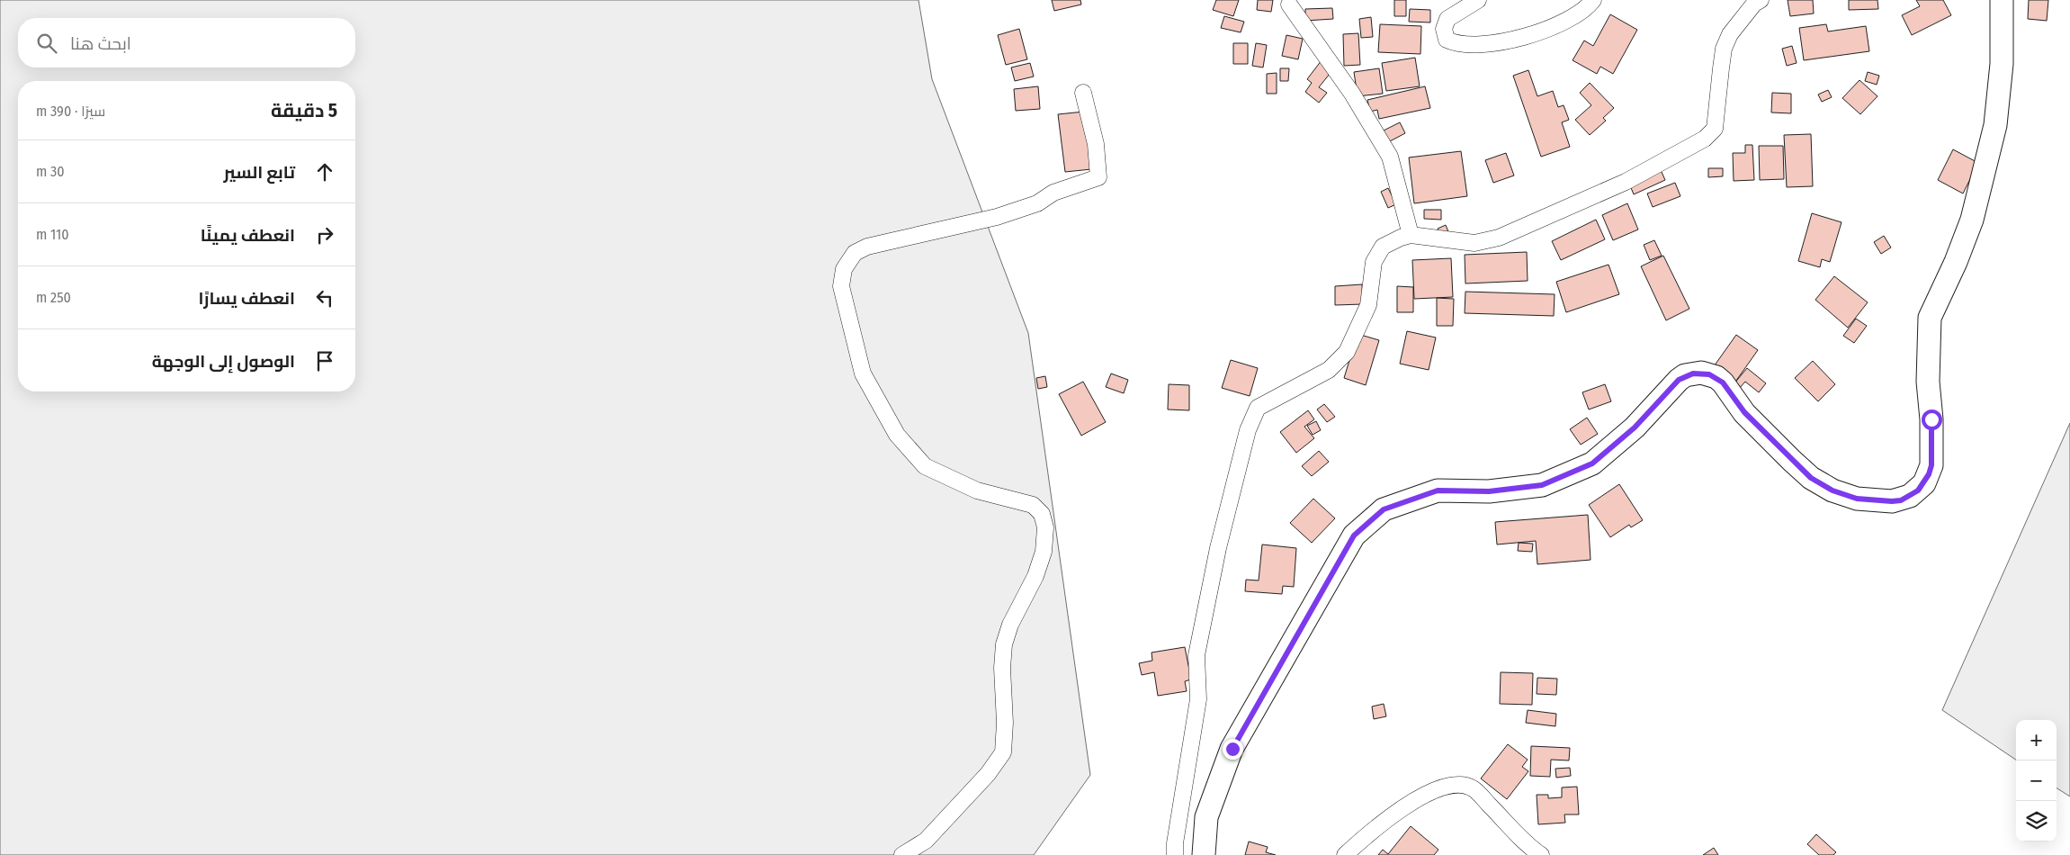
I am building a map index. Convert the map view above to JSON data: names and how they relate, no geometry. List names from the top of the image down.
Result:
{
  "page": {
    "search": "ابحث هنا",
    "heading": ["5 دقيقة", "سيرًا · 390 m"],
    "list": [
      ["تابع السير", "30 m"],
      ["انعطف يمينًا", "110 m"],
      ["انعطف يسارًا", "250 m"],
      "الوصول إلى الوجهة"
    ],
    "map_buttons": ["+", "−"]
  }
}
